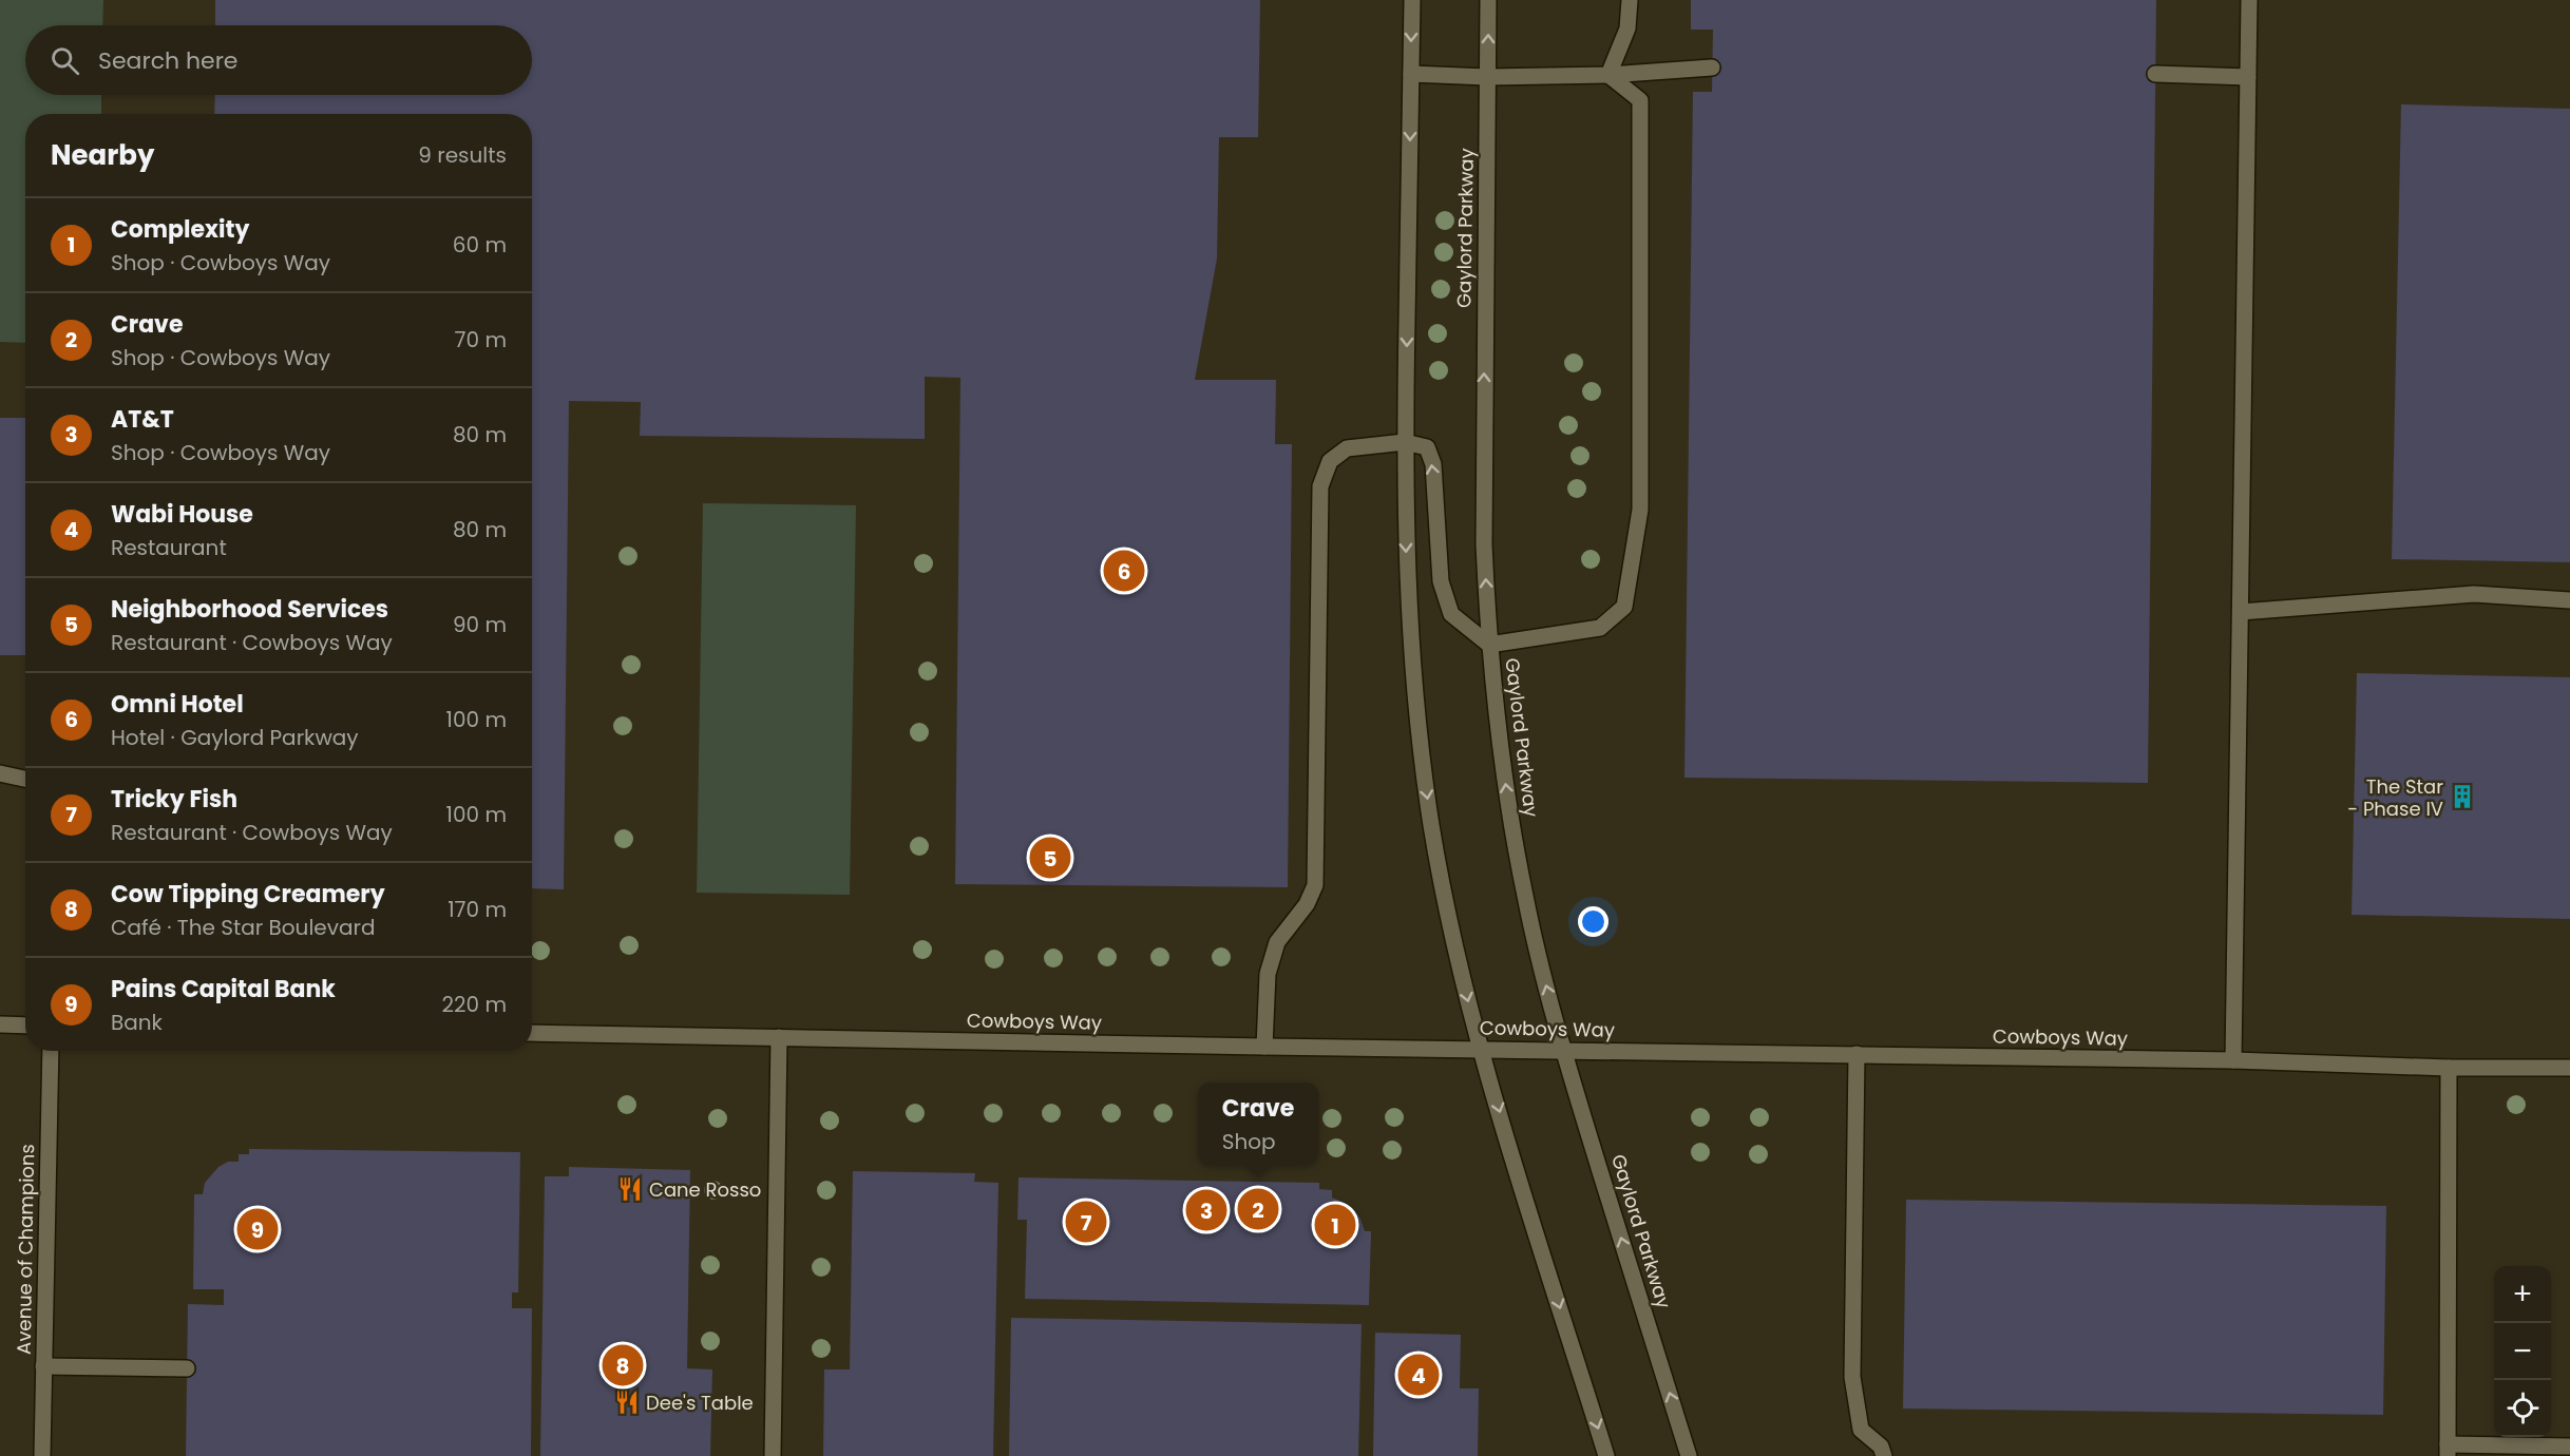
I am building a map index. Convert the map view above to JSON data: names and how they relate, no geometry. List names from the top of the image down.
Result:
{
  "streets": {
    "street": ["Gaylord Parkway", "Cowboys Way", "Avenue of Champions"]
  },
  "crossings": [
    ["Gaylord Parkway", "Cowboys Way"]
  ],
  "places": {
    "building": ["The Star - Phase IV"],
    "restaurant": ["Cane Rosso", "Dee's Table"]
  },
  "page": {
    "search": "Search here",
    "heading": ["Nearby", "9 results"],
    "list": [
      {
        "mark": "1",
        "name": "Complexity",
        "note": "Shop · Cowboys Way",
        "value": "60 m"
      },
      {
        "mark": "2",
        "name": "Crave",
        "note": "Shop · Cowboys Way",
        "value": "70 m"
      },
      {
        "mark": "3",
        "name": "AT&T",
        "note": "Shop · Cowboys Way",
        "value": "80 m"
      },
      {
        "mark": "4",
        "name": "Wabi House",
        "note": "Restaurant",
        "value": "80 m"
      },
      {
        "mark": "5",
        "name": "Neighborhood Services",
        "note": "Restaurant · Cowboys Way",
        "value": "90 m"
      },
      {
        "mark": "6",
        "name": "Omni Hotel",
        "note": "Hotel · Gaylord Parkway",
        "value": "100 m"
      },
      {
        "mark": "7",
        "name": "Tricky Fish",
        "note": "Restaurant · Cowboys Way",
        "value": "100 m"
      },
      {
        "mark": "8",
        "name": "Cow Tipping Creamery",
        "note": "Café · The Star Boulevard",
        "value": "170 m"
      },
      {
        "mark": "9",
        "name": "Pains Capital Bank",
        "note": "Bank",
        "value": "220 m"
      }
    ],
    "pins": [
      "6",
      "5",
      "2",
      "3",
      "7",
      "1",
      "9",
      "8",
      "4"
    ],
    "popup": ["Crave", "Shop"],
    "map_buttons": ["+", "−"]
  }
}
